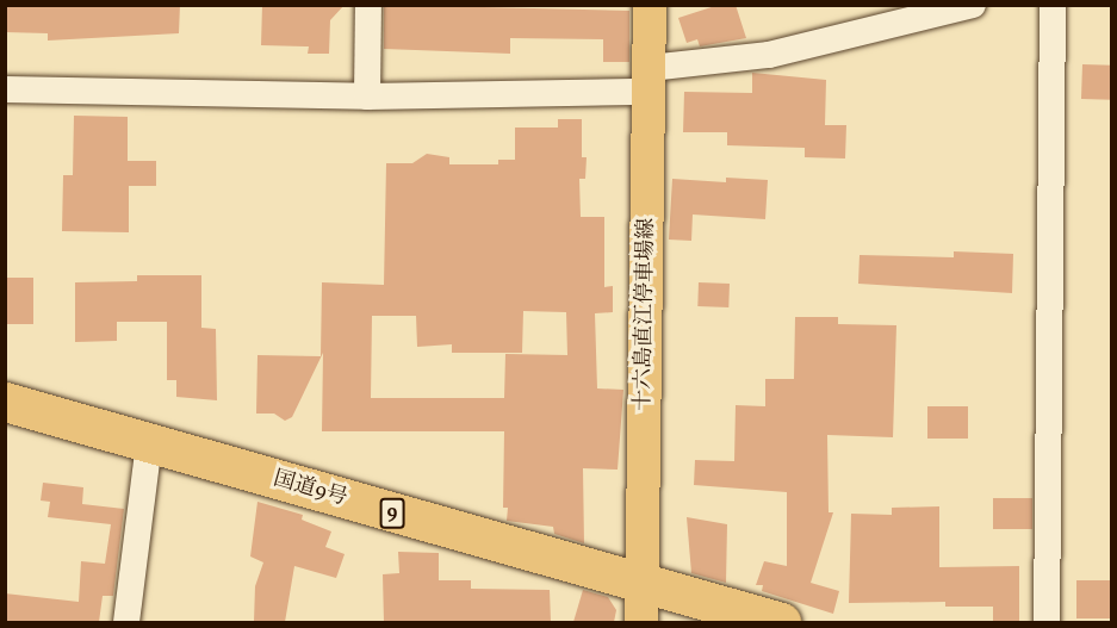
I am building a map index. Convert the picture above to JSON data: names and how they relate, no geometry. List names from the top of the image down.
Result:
{
  "streets": {
    "highway": ["国道9号", "9"],
    "main road": ["十六島直江停車場線"]
  },
  "crossings": [
    ["十六島直江停車場線", "国道9号"]
  ]
}
